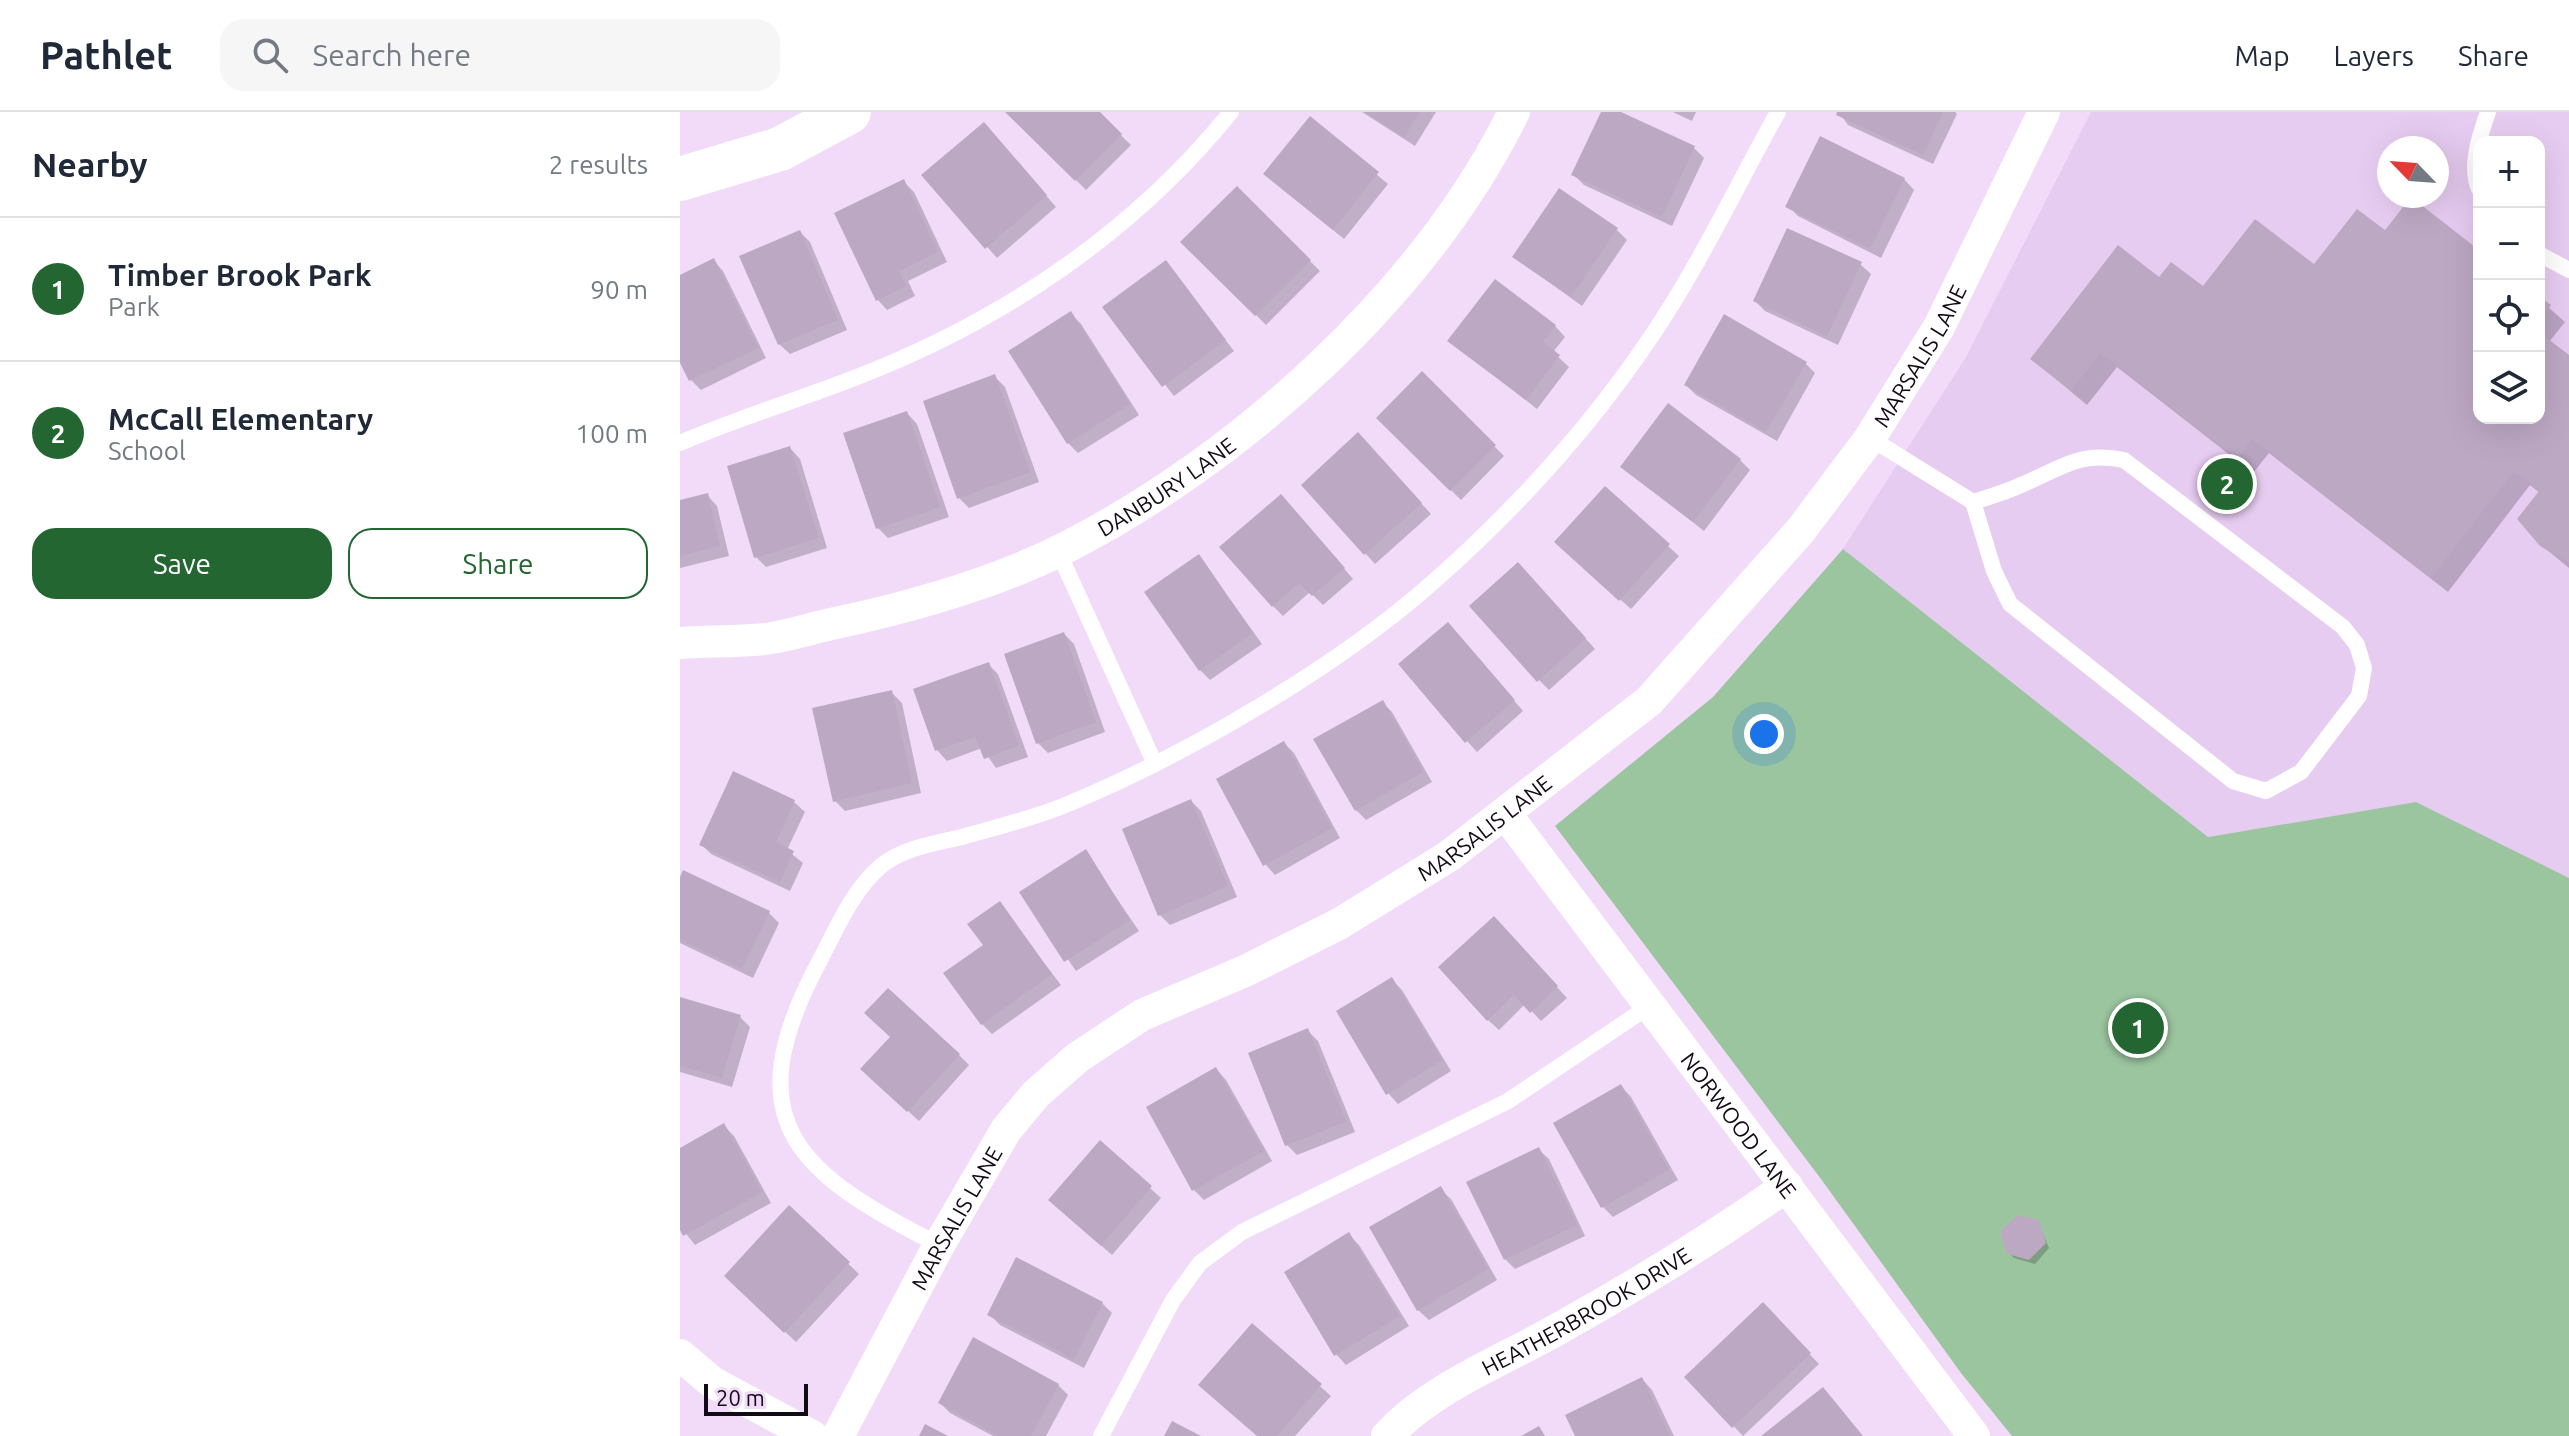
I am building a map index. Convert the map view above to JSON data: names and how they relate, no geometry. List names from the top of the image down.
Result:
{
  "streets": {
    "street": [
      "MARSALIS LANE",
      "DANBURY LANE",
      "NORWOOD LANE",
      "HEATHERBROOK DRIVE"
    ]
  },
  "crossings": [
    ["MARSALIS LANE", "NORWOOD LANE"],
    ["NORWOOD LANE", "HEATHERBROOK DRIVE"]
  ],
  "scale_bar": "20 m",
  "north": "top left",
  "page": {
    "header": "Pathlet",
    "search": "Search here",
    "nav": ["Map", "Layers", "Share"],
    "heading": ["Nearby", "2 results"],
    "map_buttons": ["+", "−"],
    "list": [
      {
        "mark": "1",
        "name": "Timber Brook Park",
        "note": "Park",
        "value": "90 m"
      },
      {
        "mark": "2",
        "name": "McCall Elementary",
        "note": "School",
        "value": "100 m"
      }
    ],
    "pins": ["2", "1"],
    "buttons": ["Save", "Share"],
    "scale": "20 m"
  }
}
